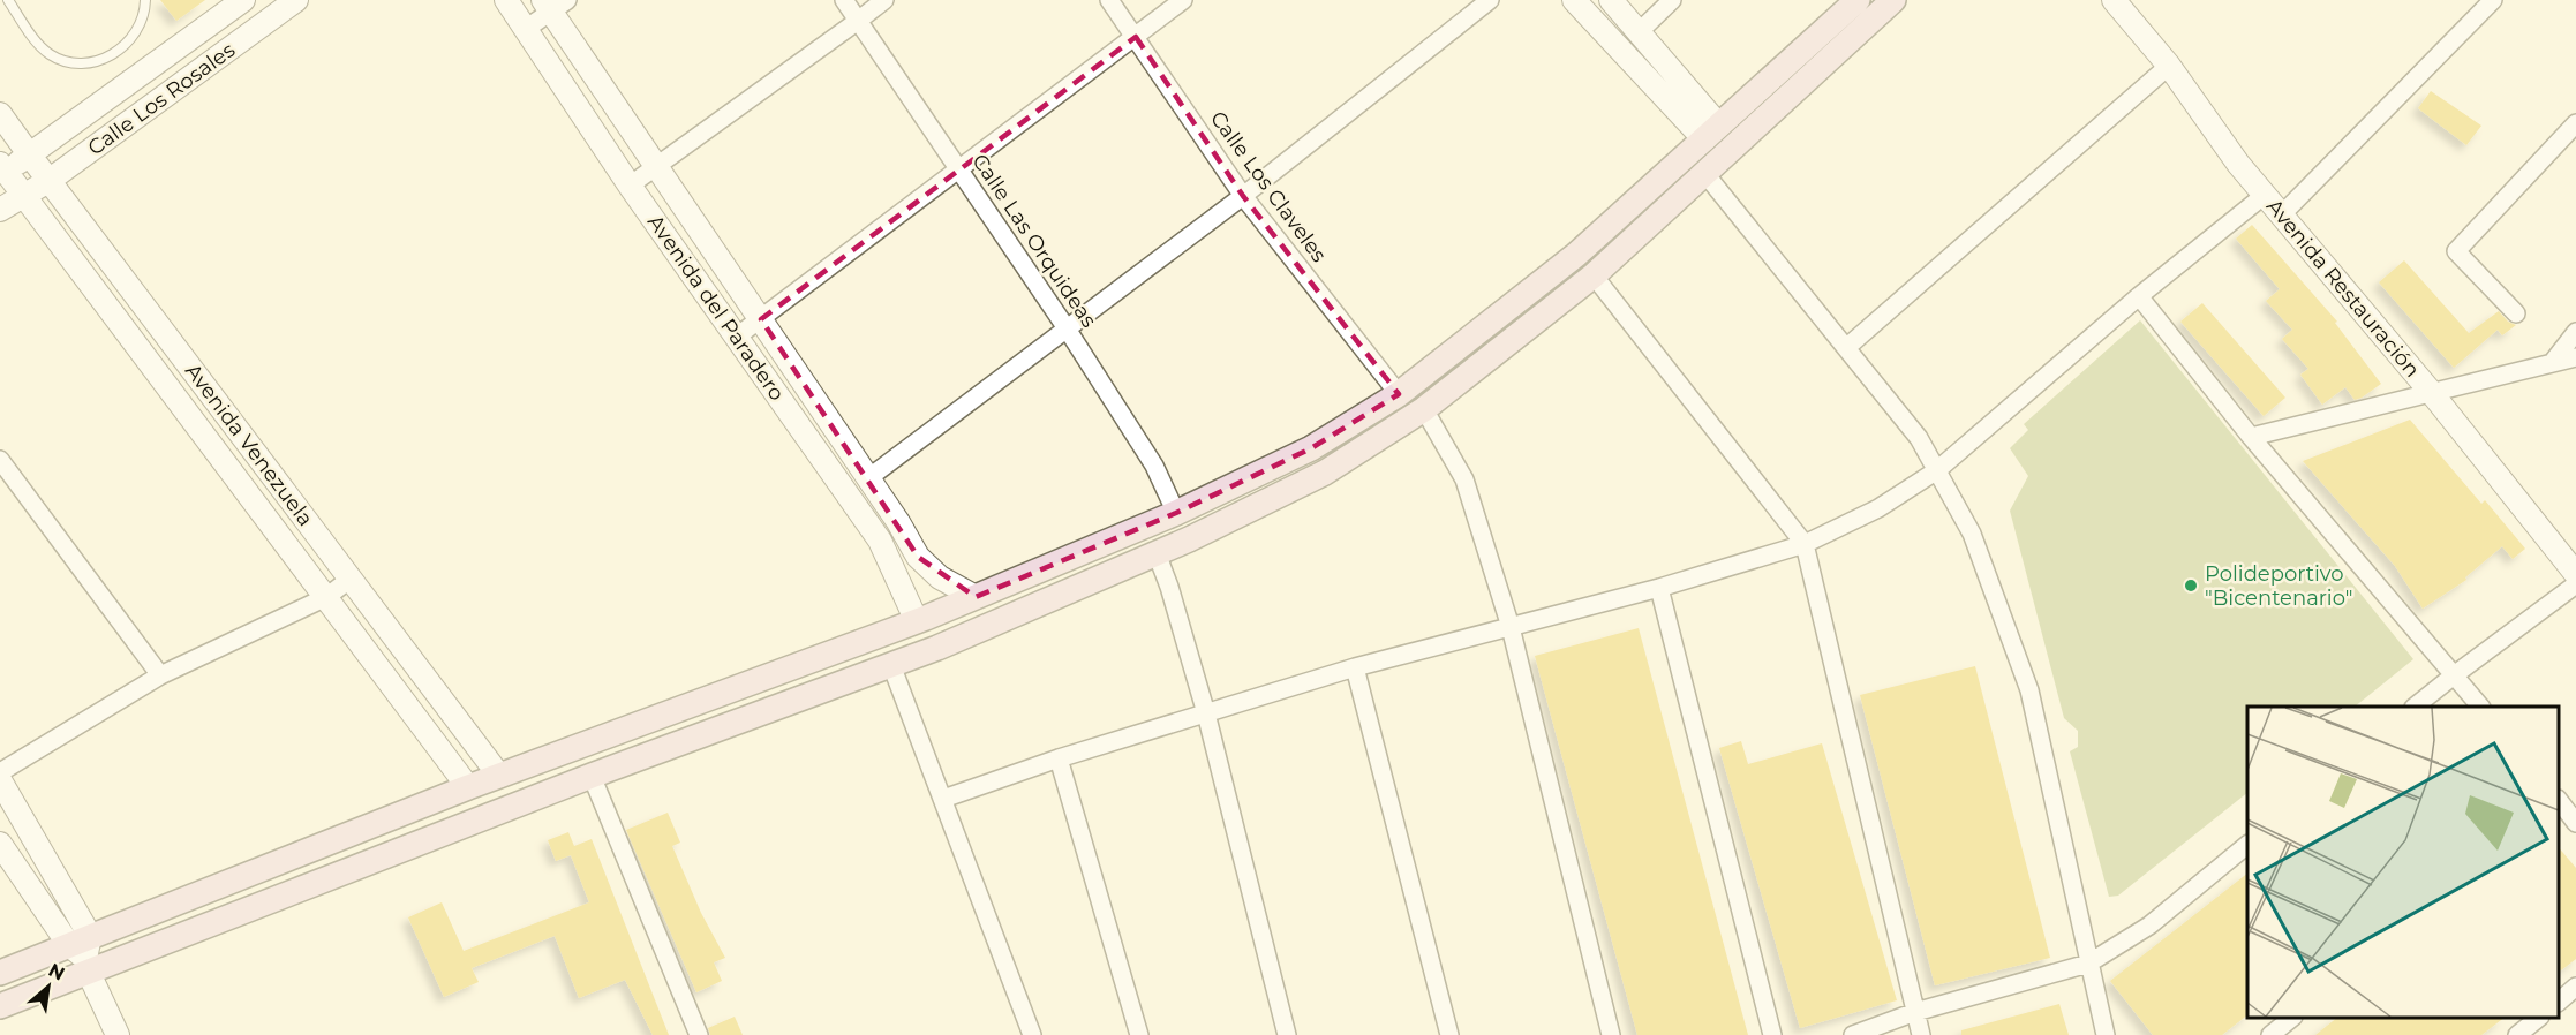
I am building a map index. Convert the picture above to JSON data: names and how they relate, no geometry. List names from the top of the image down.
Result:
{
  "streets": {
    "street": [
      "Calle Los Rosales",
      "Calle Los Claveles",
      "Calle Las Orquideas",
      "Avenida Restauración",
      "Avenida del Paradero",
      "Avenida Venezuela"
    ]
  },
  "crossings": [
    ["Calle Los Rosales", "Avenida Venezuela"]
  ],
  "places": ["Polideportivo \"Bicentenario\""],
  "north": "top right"
}
